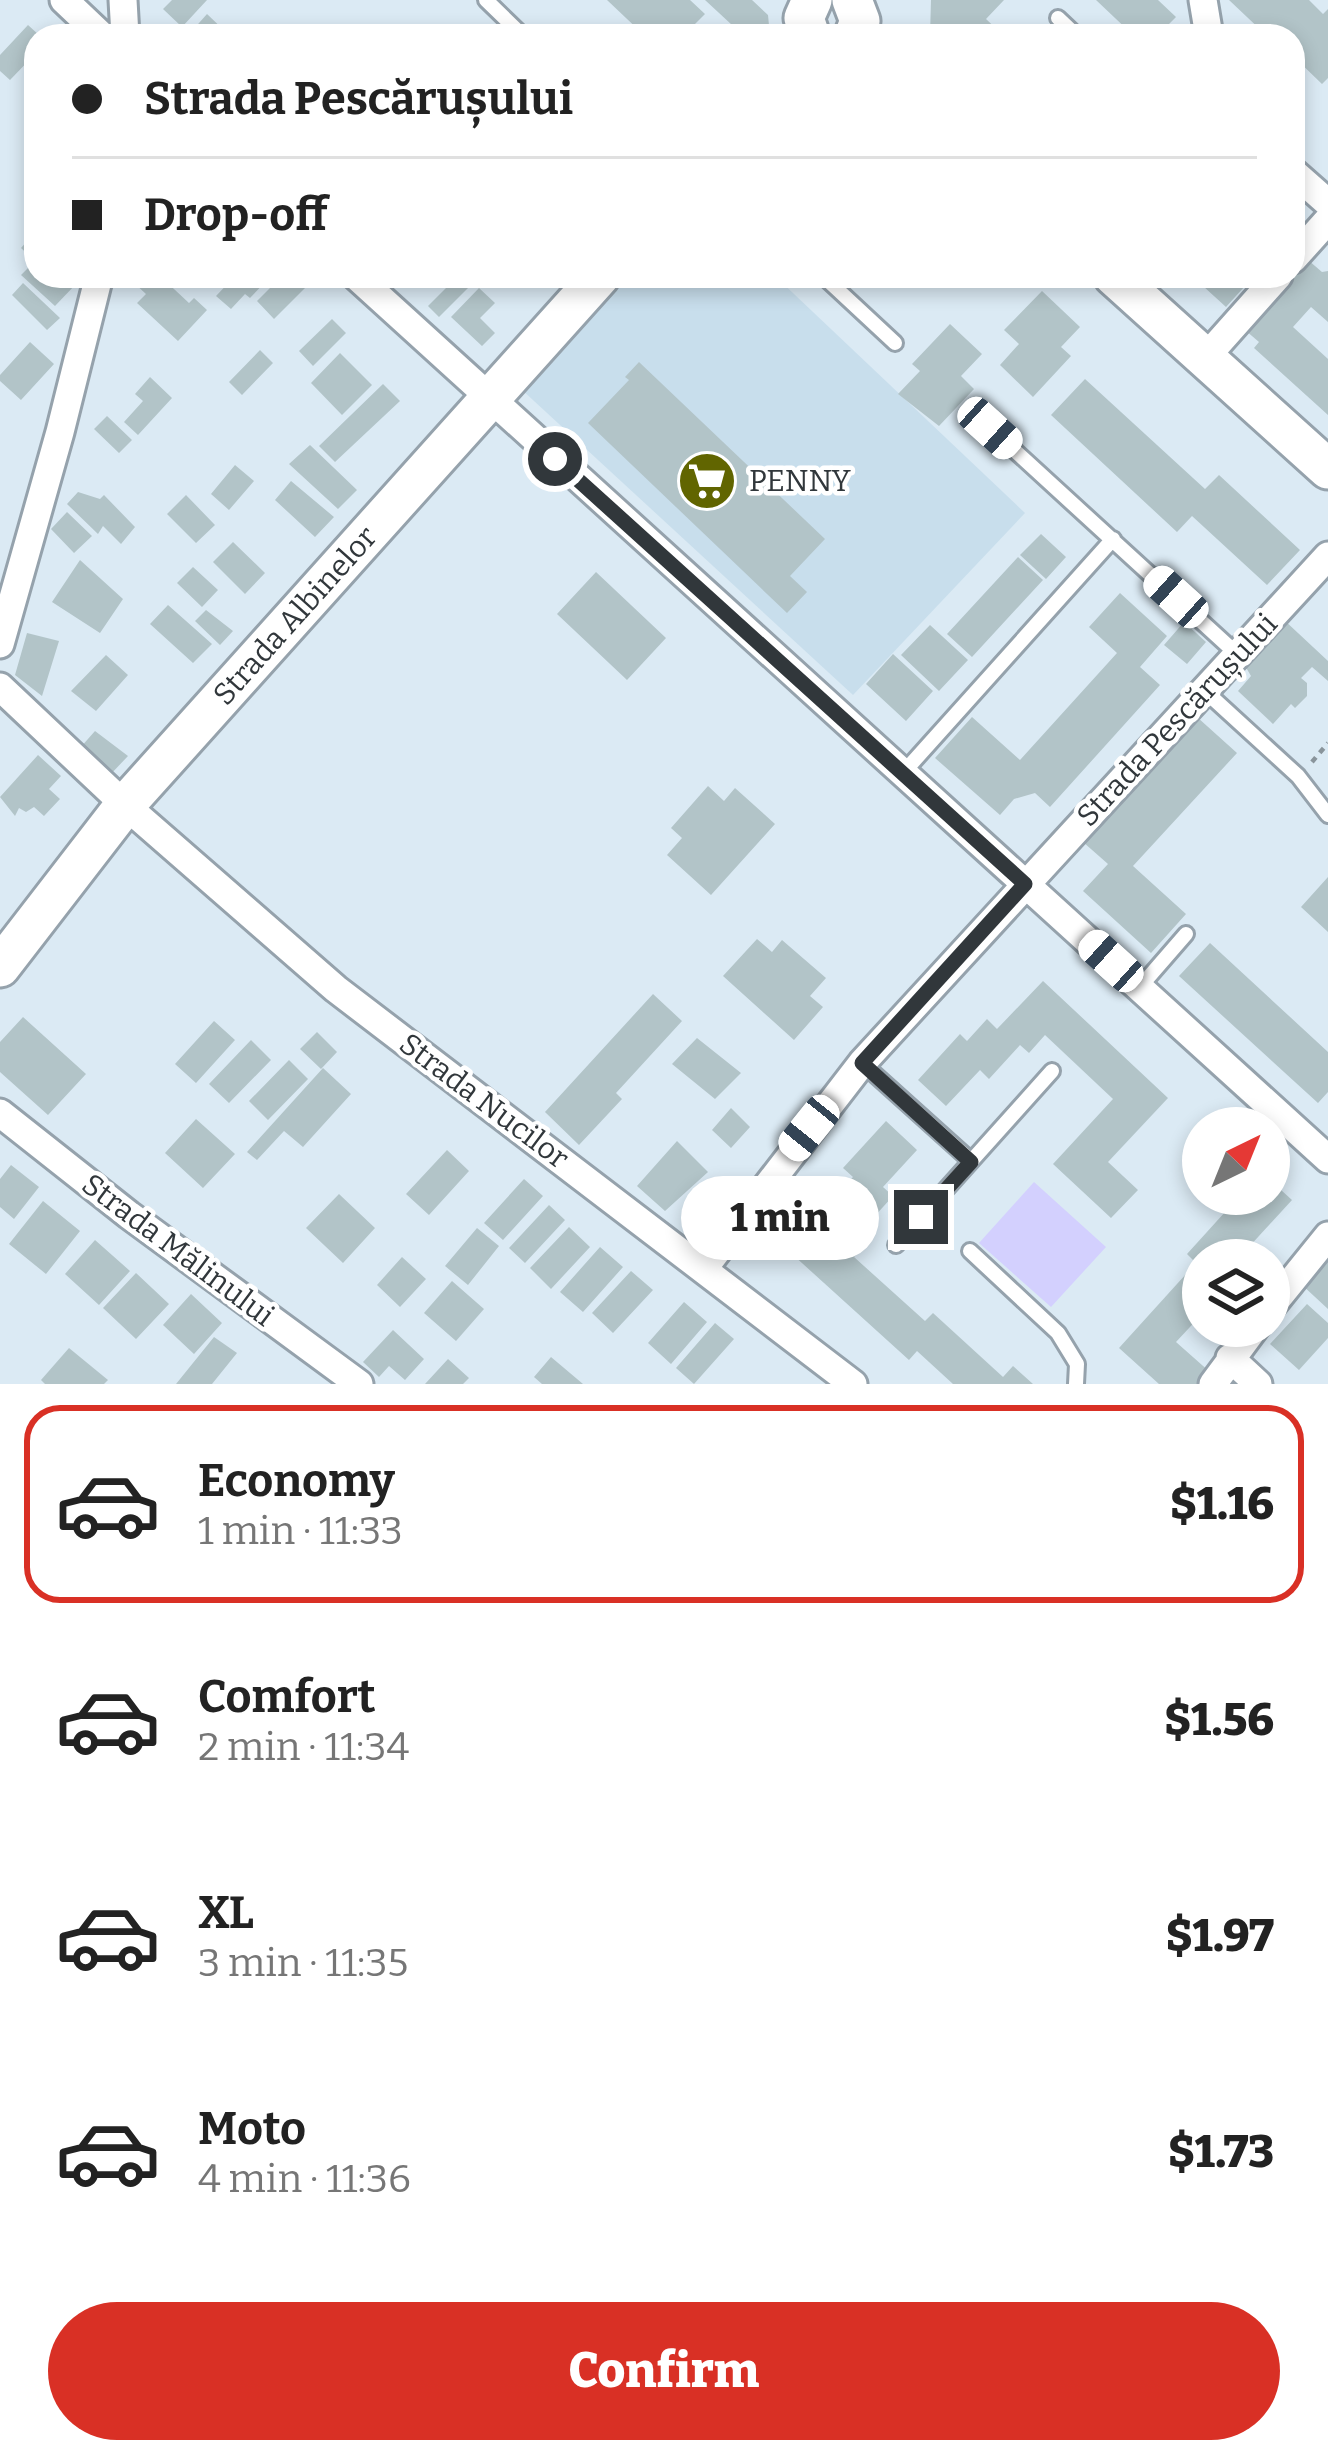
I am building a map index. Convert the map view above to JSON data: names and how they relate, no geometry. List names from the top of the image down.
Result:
{
  "streets": {
    "street": [
      "Strada Albinelor",
      "Strada Pescărușului",
      "Strada Nucilor",
      "Strada Mălinului"
    ]
  },
  "crossings": [
    ["Strada Albinelor", "Strada Nucilor"],
    ["Strada Pescărușului", "Strada Nucilor"]
  ],
  "places": {
    "supermarket": ["PENNY"]
  },
  "north": "top right",
  "page": {
    "banner": ["Strada Pescărușului", "Drop-off"],
    "bubble": "1 min",
    "list": [
      {
        "name": "Economy",
        "note": "1 min · 11:33",
        "value": "$1.16"
      },
      {
        "name": "Comfort",
        "note": "2 min · 11:34",
        "value": "$1.56"
      },
      {
        "name": "XL",
        "note": "3 min · 11:35",
        "value": "$1.97"
      },
      {
        "name": "Moto",
        "note": "4 min · 11:36",
        "value": "$1.73"
      }
    ],
    "buttons": "Confirm"
  }
}
